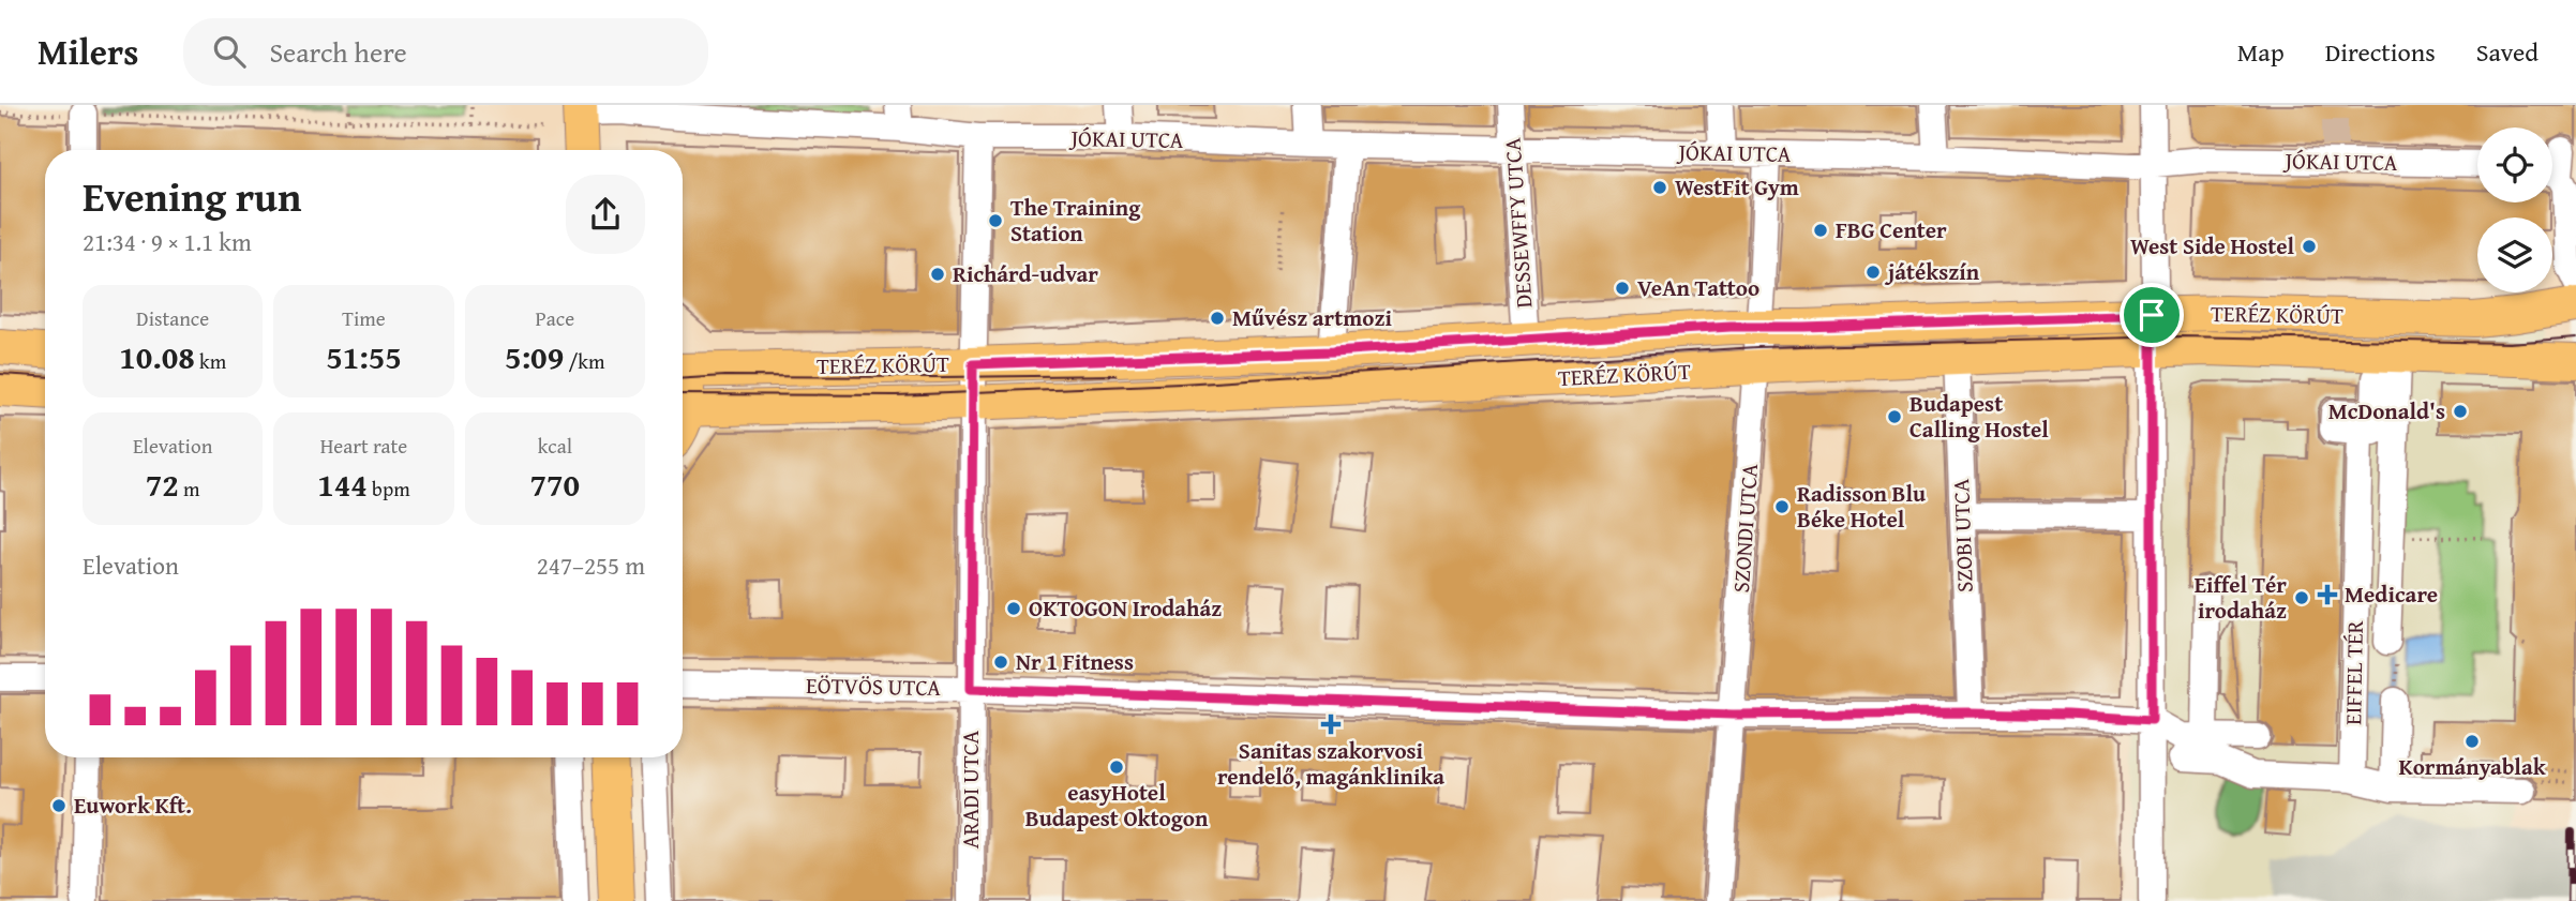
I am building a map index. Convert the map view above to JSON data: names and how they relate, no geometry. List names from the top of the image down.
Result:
{
  "streets": {
    "main road": ["TERÉZ KÖRÚT"],
    "street": [
      "JÓKAI UTCA",
      "DESSEWFFY UTCA",
      "SZONDI UTCA",
      "SZOBI UTCA",
      "EIFFEL TÉR",
      "EÖTVÖS UTCA",
      "ARADI UTCA"
    ]
  },
  "crossings": [
    ["JÓKAI UTCA", "DESSEWFFY UTCA"],
    ["JÓKAI UTCA", "SZONDI UTCA"],
    ["JÓKAI UTCA", "ARADI UTCA"],
    ["DESSEWFFY UTCA", "TERÉZ KÖRÚT"],
    ["TERÉZ KÖRÚT", "SZONDI UTCA"],
    ["TERÉZ KÖRÚT", "SZOBI UTCA"],
    ["TERÉZ KÖRÚT", "EIFFEL TÉR"],
    ["TERÉZ KÖRÚT", "ARADI UTCA"],
    ["SZONDI UTCA", "EÖTVÖS UTCA"],
    ["SZOBI UTCA", "EÖTVÖS UTCA"],
    ["EÖTVÖS UTCA", "ARADI UTCA"]
  ],
  "places": {
    "other": [
      "WestFit Gym",
      "The Training Station",
      "FBG Center",
      "West Side Hostel",
      "játékszín",
      "Richárd-udvar",
      "VeAn Tattoo",
      "Művész artmozi",
      "McDonald's",
      "Budapest Calling Hostel",
      "Radisson Blu Béke Hotel",
      "Eiffel Tér irodaház",
      "OKTOGON Irodaház",
      "Nr 1 Fitness",
      "Kormányablak",
      "easyHotel Budapest Oktogon",
      "Euwork Kft."
    ],
    "health": ["Medicare", "Sanitas szakorvosi rendelő, magánklinika"]
  },
  "page": {
    "header": "Milers",
    "search": "Search here",
    "nav": ["Map", "Directions", "Saved"],
    "heading": ["Evening run", "21:34 · 9 × 1.1 km"],
    "stats": [
      ["Distance", "10.08 km"],
      ["Time", "51:55"],
      ["Pace", "5:09 /km"],
      ["Elevation", "72 m"],
      ["Heart rate", "144 bpm"],
      ["kcal", "770"]
    ],
    "chart": ["Elevation", "247–255 m"]
  }
}
